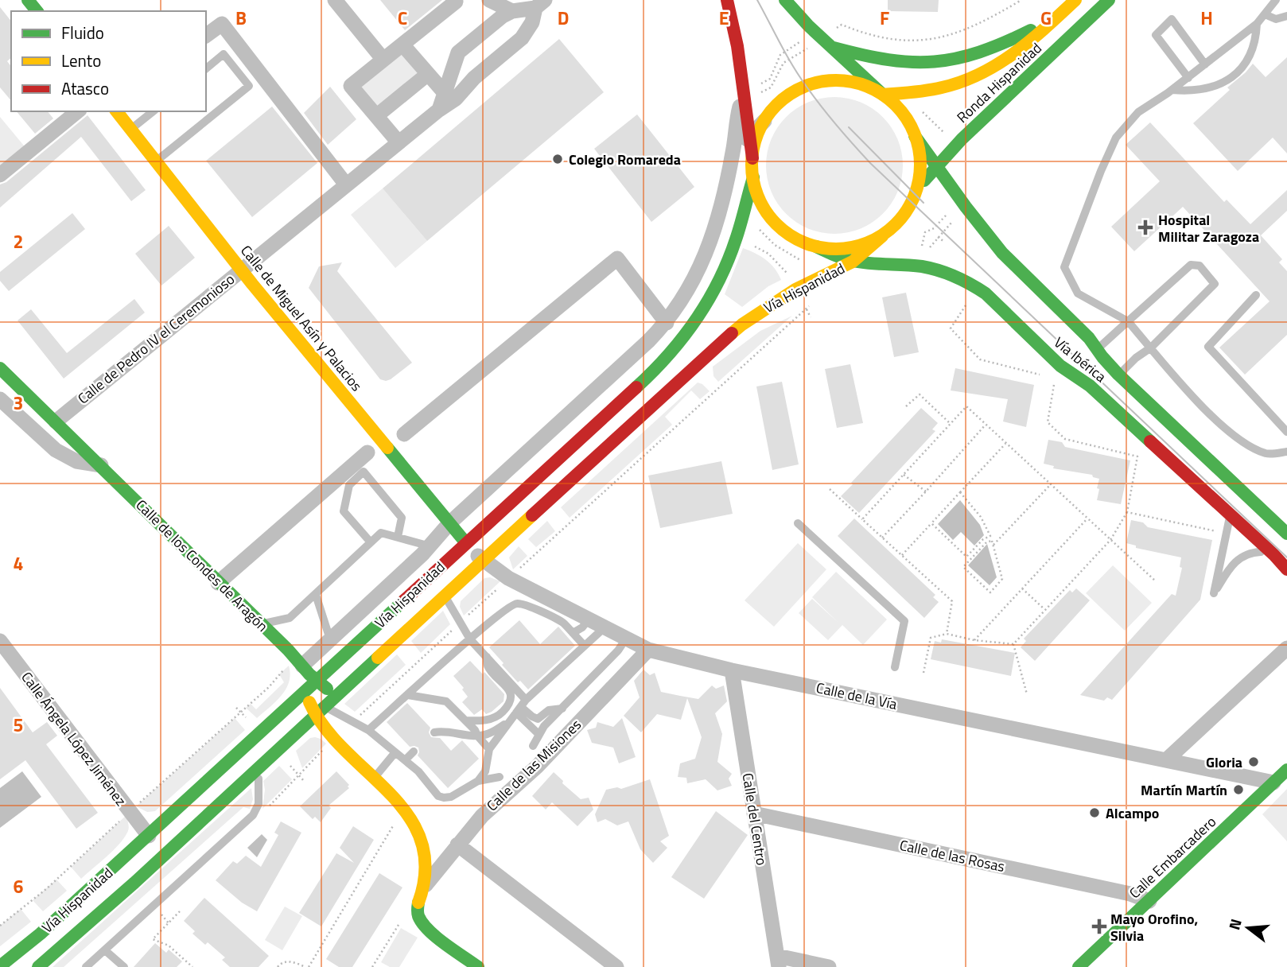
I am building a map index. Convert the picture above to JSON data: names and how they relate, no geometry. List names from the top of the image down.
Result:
{
  "streets": {
    "main road": [
      "Ronda Hispanidad",
      "Vía Hispanidad",
      "Calle de Miguel Asín y Palacios",
      "Vía Ibérica",
      "Calle de los Condes de Aragón",
      "Calle Embarcadero"
    ],
    "street": [
      "Calle de Pedro IV el Ceremonioso",
      "Calle de la Vía",
      "Calle Ángela López Jiménez",
      "Calle de las Misiones",
      "Calle del Centro",
      "Calle de las Rosas"
    ]
  },
  "crossings": [
    ["Ronda Hispanidad", "Vía Hispanidad"],
    ["Ronda Hispanidad", "Vía Ibérica"],
    ["Vía Hispanidad", "Calle de Miguel Asín y Palacios"],
    ["Vía Hispanidad", "Vía Ibérica"],
    ["Vía Hispanidad", "Calle de los Condes de Aragón"],
    ["Vía Hispanidad", "Calle de la Vía"],
    ["Vía Hispanidad", "Calle Ángela López Jiménez"],
    ["Calle de Miguel Asín y Palacios", "Calle de Pedro IV el Ceremonioso"],
    ["Calle de Miguel Asín y Palacios", "Calle de la Vía"],
    ["Calle de Pedro IV el Ceremonioso", "Calle de los Condes de Aragón"],
    ["Calle de la Vía", "Calle de las Misiones"],
    ["Calle de la Vía", "Calle del Centro"],
    ["Calle de la Vía", "Calle Embarcadero"],
    ["Calle del Centro", "Calle de las Rosas"],
    ["Calle de las Rosas", "Calle Embarcadero"]
  ],
  "places": {
    "other": [
      "Colegio Romareda",
      "Gloria",
      "Martín Martín",
      "Alcampo"
    ],
    "health": ["Hospital Militar Zaragoza", "Mayo Orofino, Silvia"]
  },
  "legend": ["Fluido", "Lento", "Atasco"],
  "north": "left",
  "grid": {
    "columns": [
      "B",
      "C",
      "D",
      "E",
      "F",
      "G",
      "H"
    ],
    "rows": [
      "2",
      "3",
      "4",
      "5",
      "6"
    ]
  }
}
